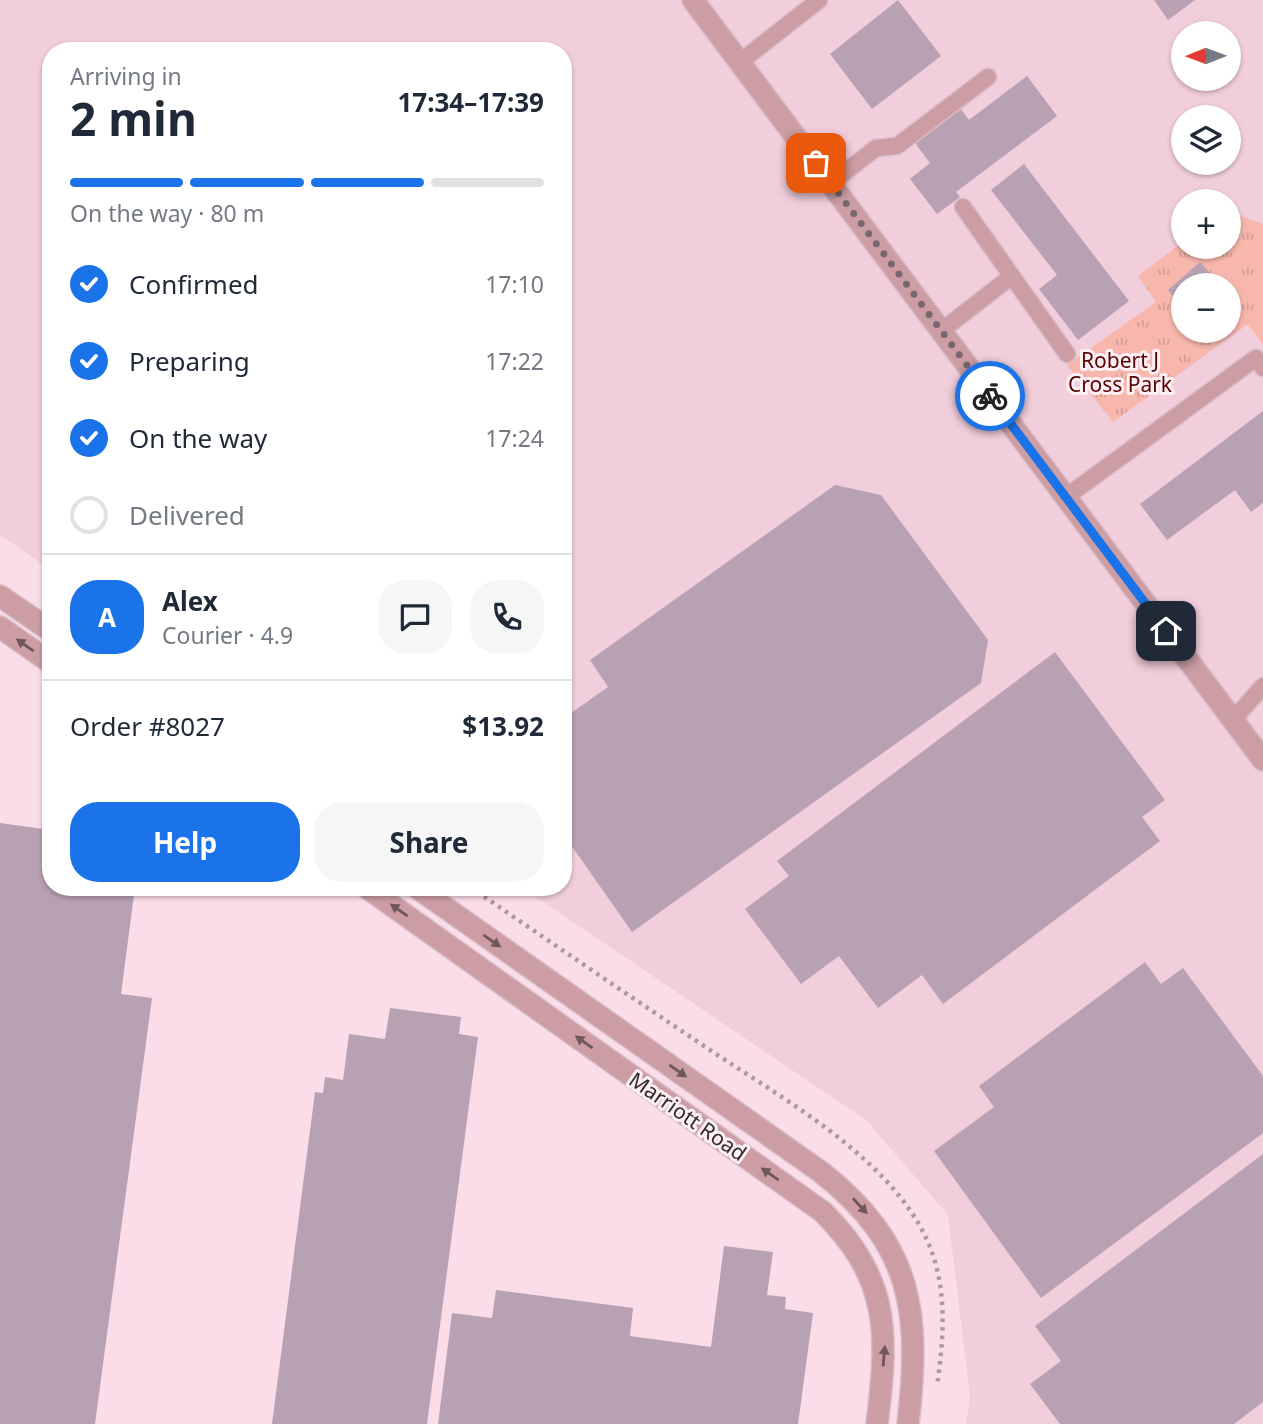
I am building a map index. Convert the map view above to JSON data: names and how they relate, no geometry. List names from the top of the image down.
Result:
{
  "streets": {
    "street": ["Marriott Road"]
  },
  "parks": ["Robert J Cross Park"],
  "north": "left",
  "page": {
    "map_buttons": ["+", "−"],
    "heading": ["2 min", "Arriving in", "17:34–17:39"],
    "panel": [
      "Alex",
      "Courier · 4.9",
      "Order #8027",
      "$13.92"
    ],
    "bar": "On the way · 80 m",
    "list": [
      ["Confirmed", "17:10"],
      ["Preparing", "17:22"],
      ["On the way", "17:24"],
      "Delivered"
    ],
    "round": "A",
    "buttons": ["Help", "Share"]
  }
}
